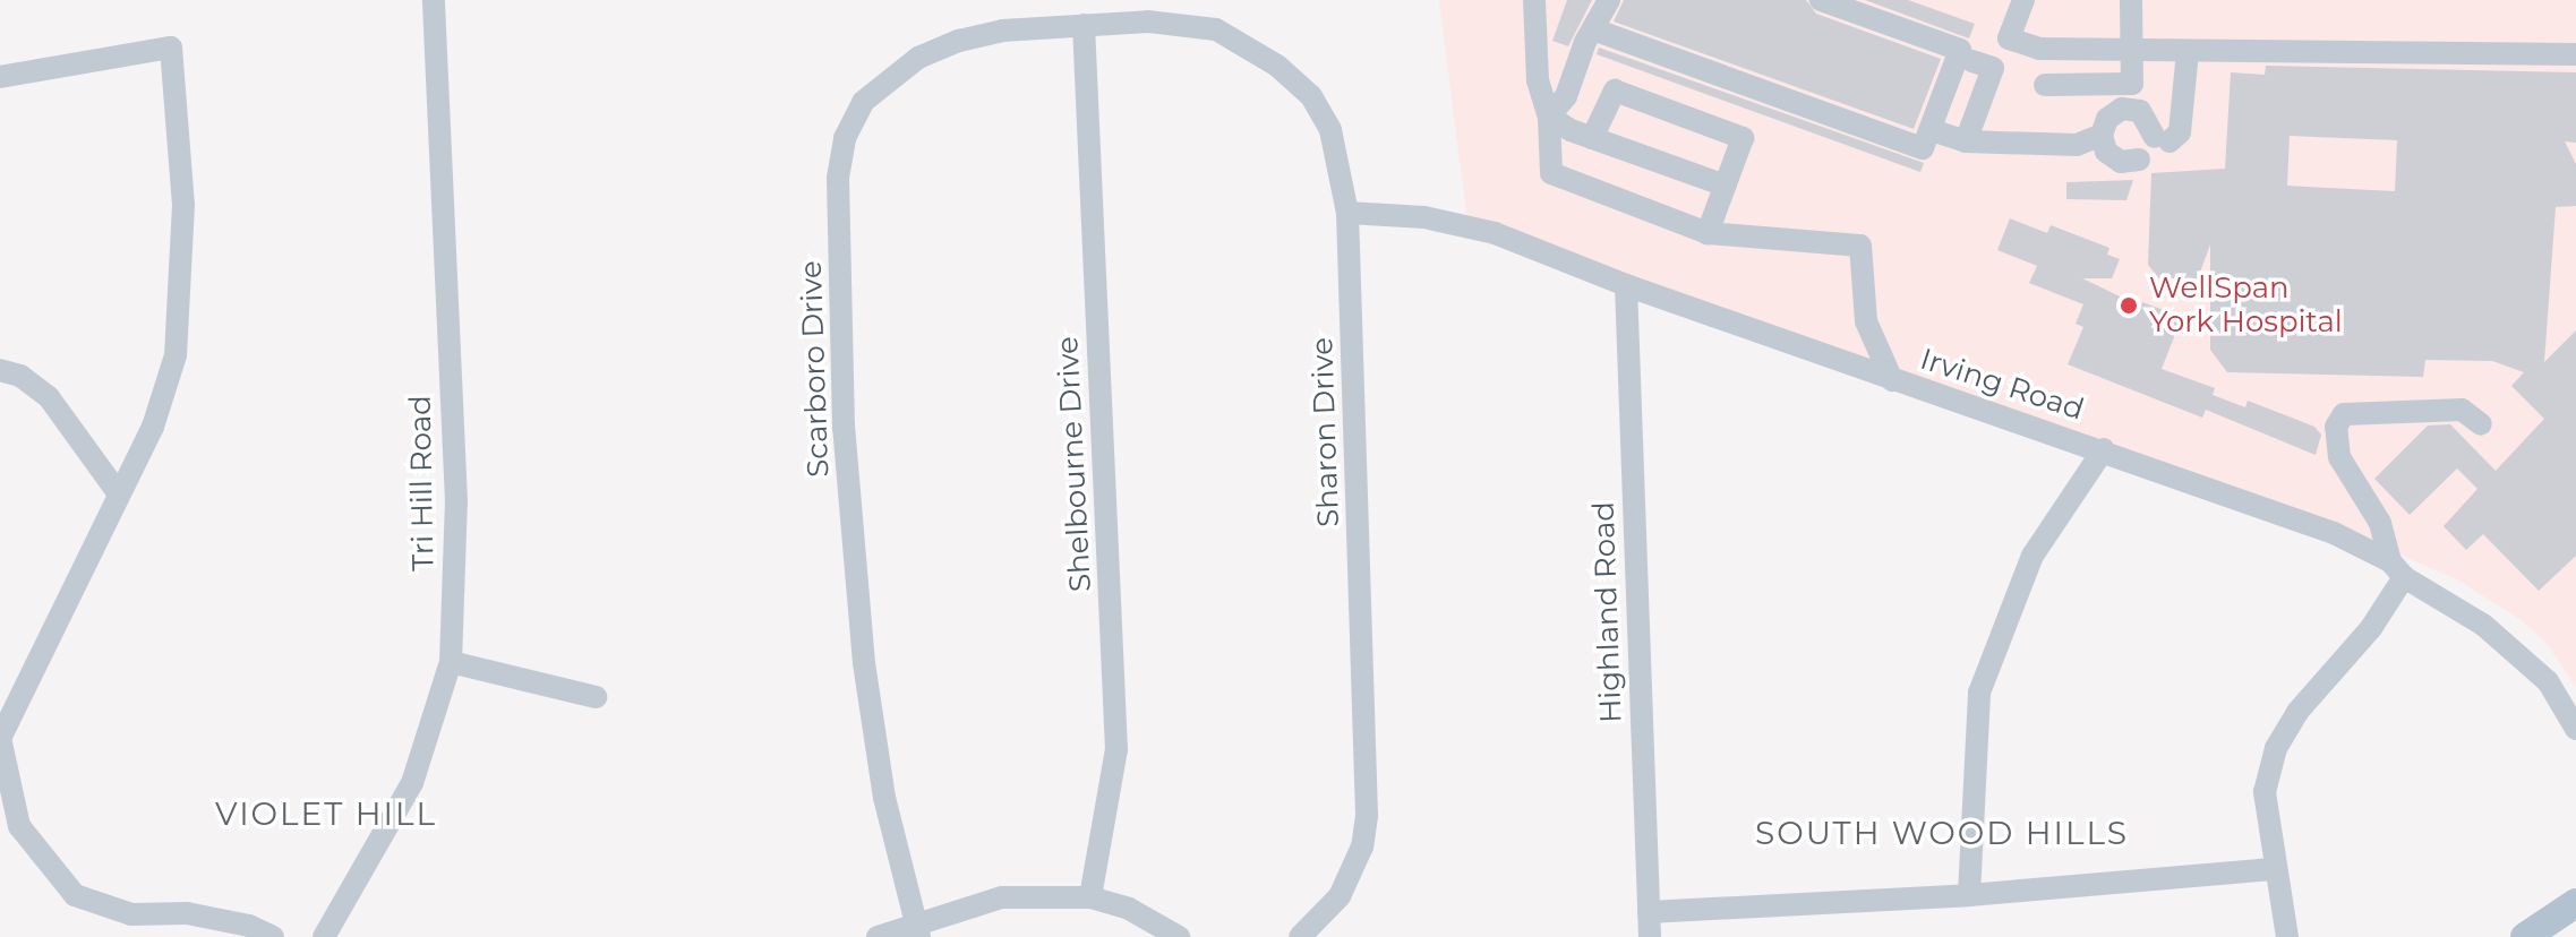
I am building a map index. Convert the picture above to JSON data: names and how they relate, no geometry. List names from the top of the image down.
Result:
{
  "streets": {
    "street": [
      "Scarboro Drive",
      "Irving Road",
      "Sharon Drive",
      "Shelbourne Drive",
      "Tri Hill Road",
      "Highland Road"
    ]
  },
  "crossings": [
    ["Scarboro Drive", "Sharon Drive"],
    ["Scarboro Drive", "Shelbourne Drive"],
    ["Irving Road", "Sharon Drive"],
    ["Irving Road", "Highland Road"]
  ],
  "districts": ["VIOLET HILL", "SOUTH WOOD HILLS"],
  "places": ["WellSpan York Hospital"]
}
